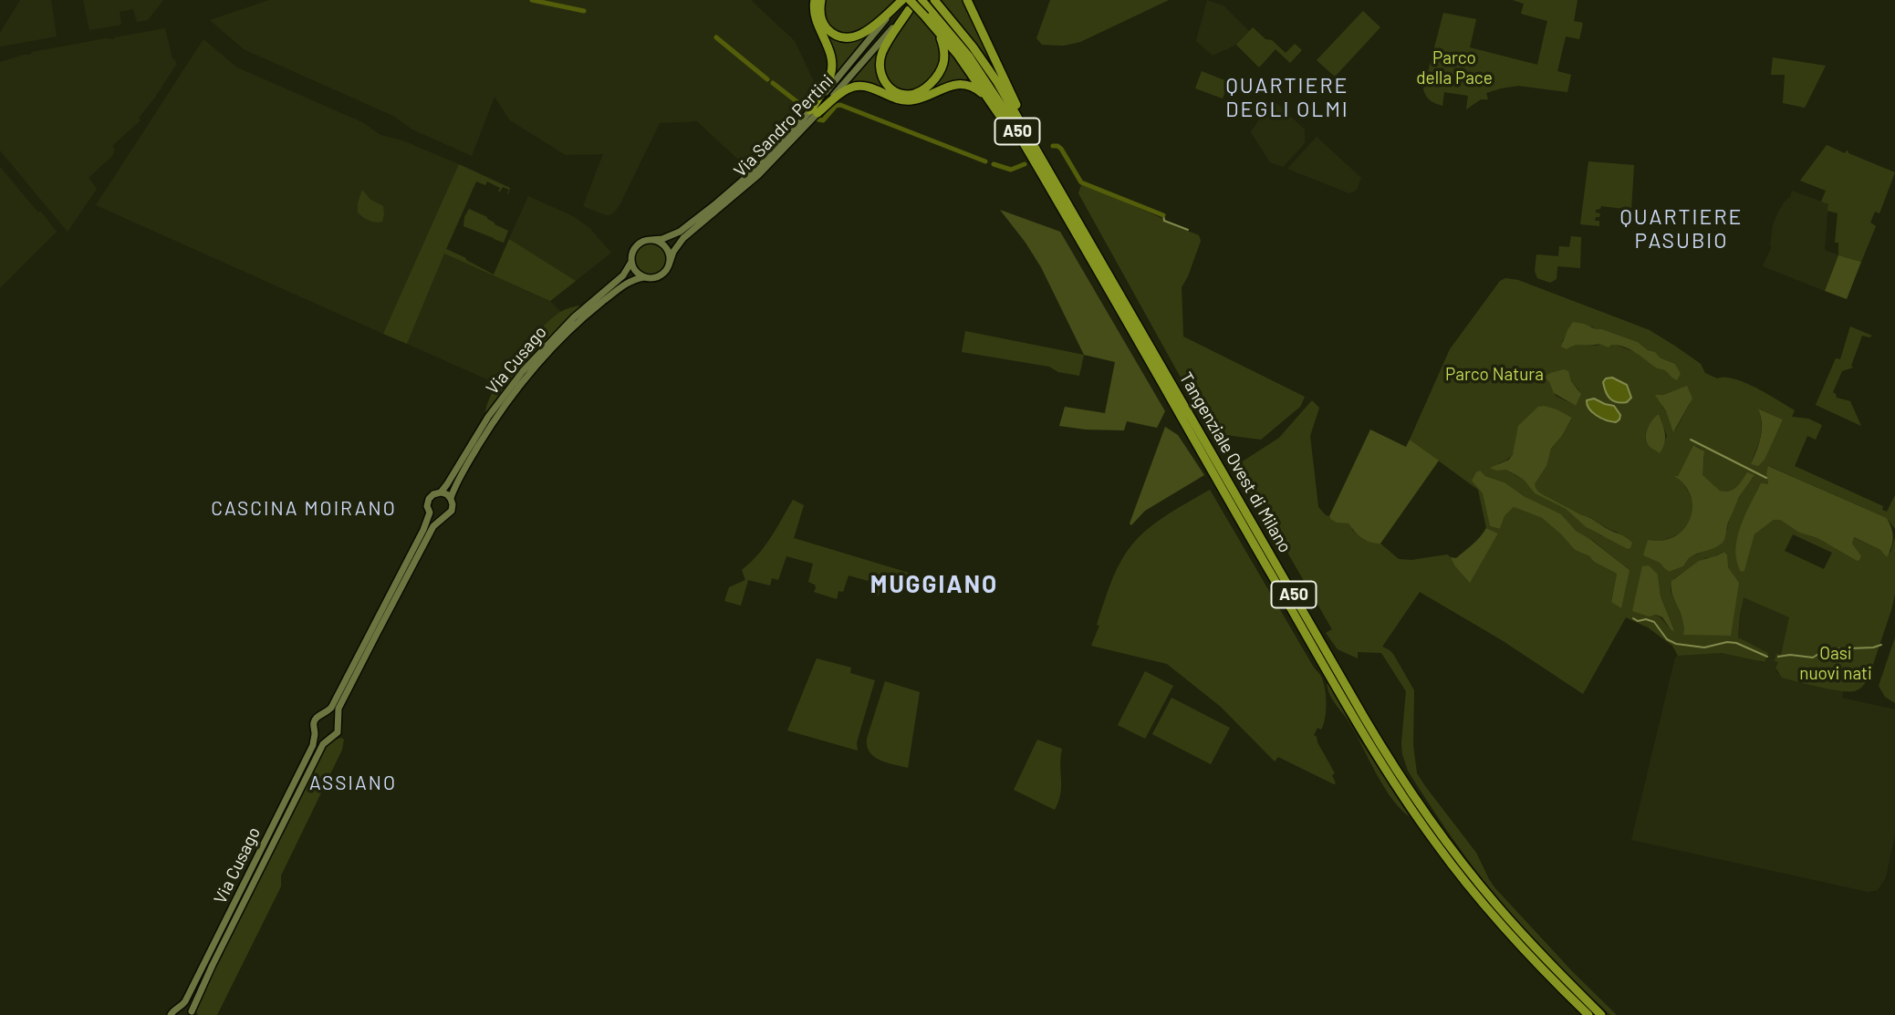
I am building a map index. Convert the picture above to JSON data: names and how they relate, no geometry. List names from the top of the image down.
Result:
{
  "streets": {
    "highway": ["A50", "Tangenziale Ovest di Milano"],
    "main road": ["Via Sandro Pertini", "Via Cusago"]
  },
  "crossings": [
    ["Via Sandro Pertini", "Via Cusago"],
    ["Via Sandro Pertini", "Tangenziale Ovest di Milano"]
  ],
  "districts": [
    "QUARTIERE DEGLI OLMI",
    "QUARTIERE PASUBIO",
    "CASCINA MOIRANO",
    "MUGGIANO",
    "ASSIANO"
  ],
  "parks": ["Parco della Pace", "Parco Natura", "Oasi nuovi nati"]
}
